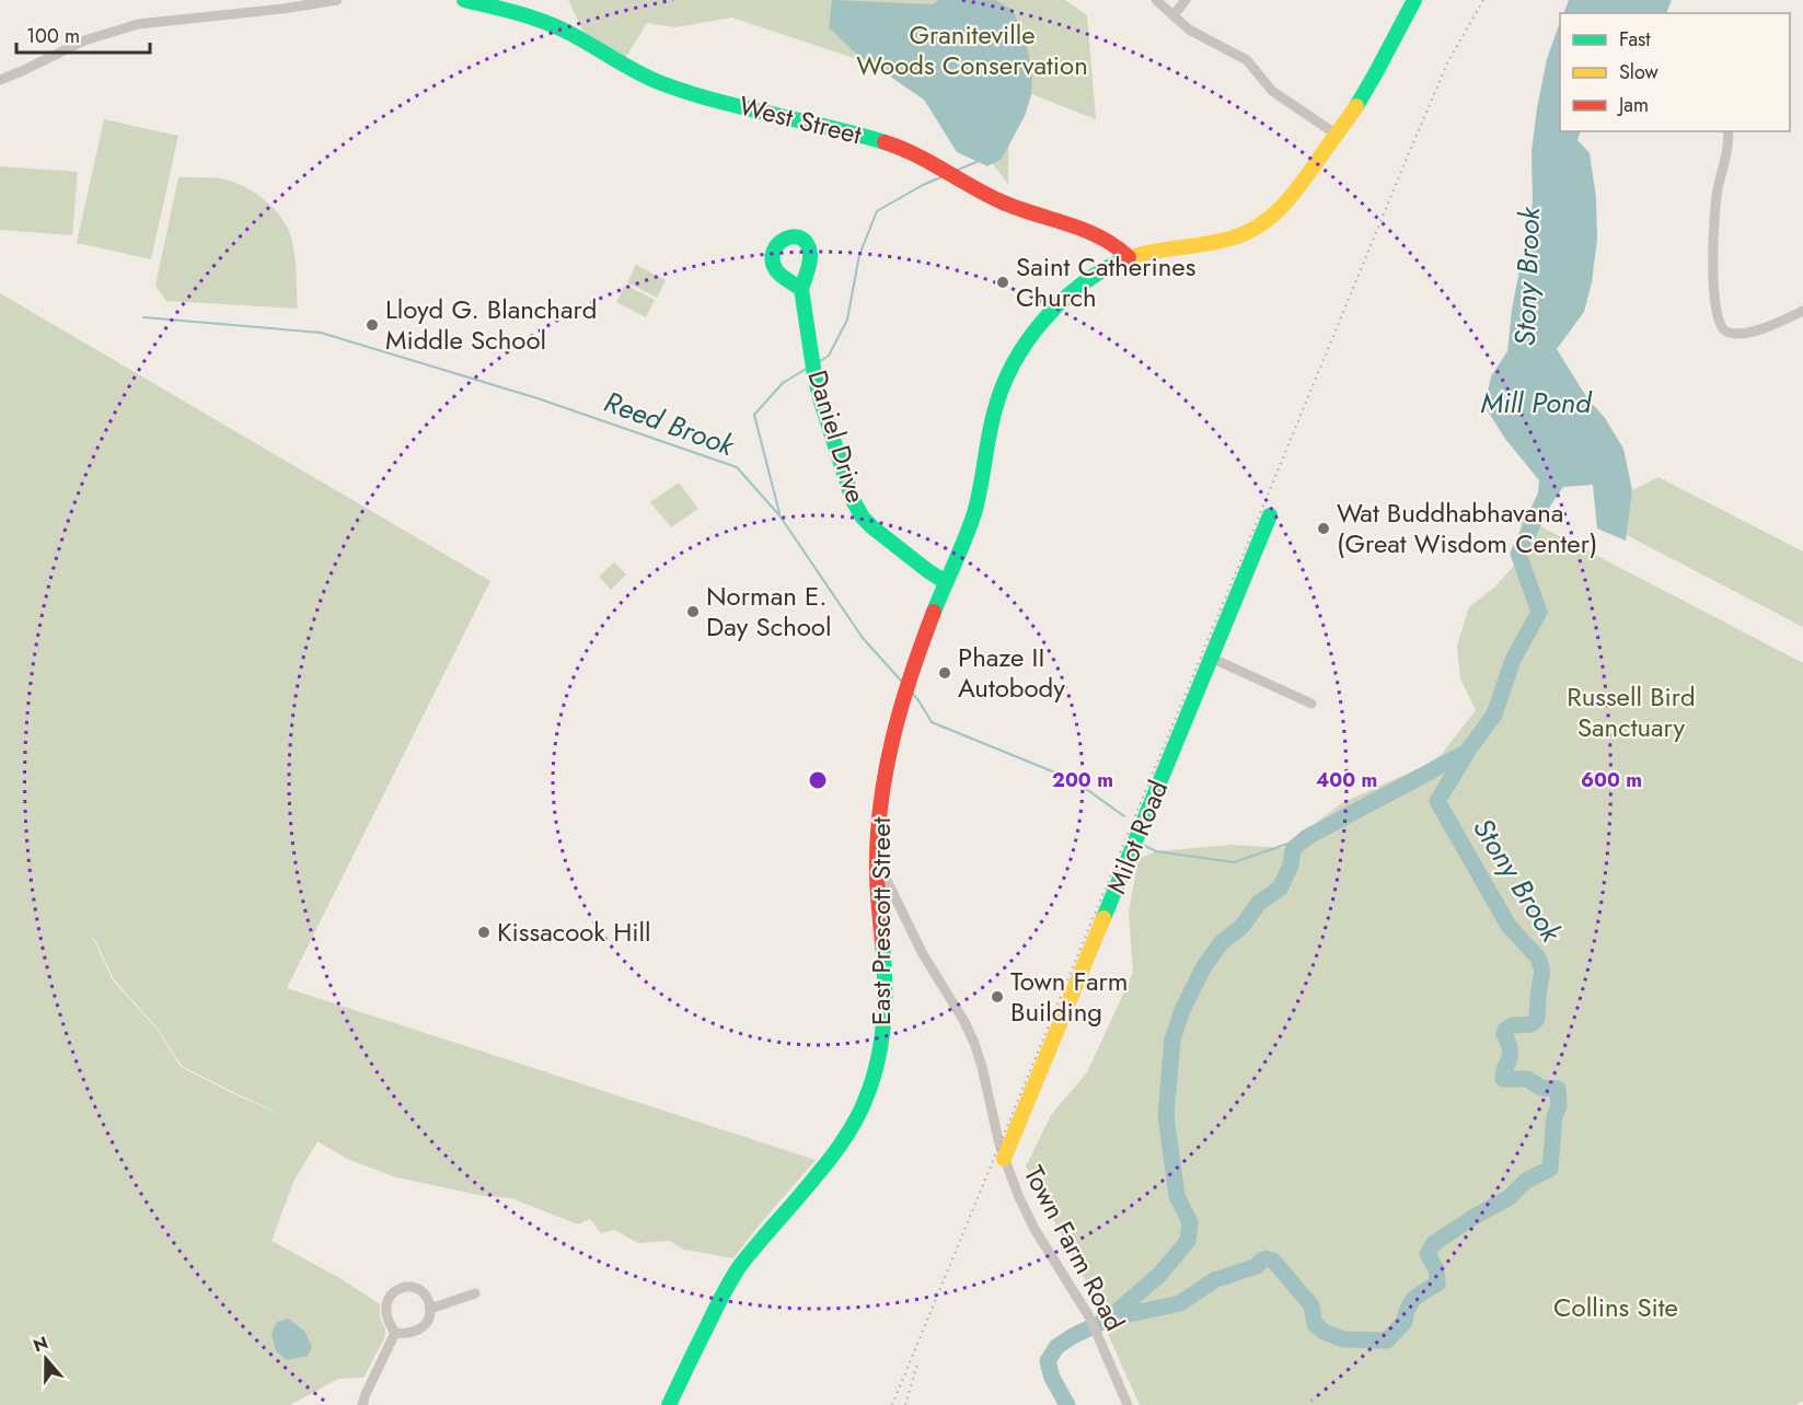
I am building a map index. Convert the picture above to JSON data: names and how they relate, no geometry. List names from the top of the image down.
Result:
{
  "streets": {
    "street": [
      "West Street",
      "Daniel Drive",
      "Milot Road",
      "East Prescott Street",
      "Town Farm Road"
    ]
  },
  "crossings": [
    ["West Street", "East Prescott Street"],
    ["Daniel Drive", "East Prescott Street"],
    ["Milot Road", "Town Farm Road"],
    ["East Prescott Street", "Town Farm Road"]
  ],
  "water": ["Stony Brook", "Mill Pond", "Reed Brook"],
  "parks": ["Graniteville Woods Conservation", "Russell Bird Sanctuary", "Collins Site"],
  "places": [
    "Saint Catherines Church",
    "Lloyd G. Blanchard Middle School",
    "Wat Buddhabhavana (Great Wisdom Center)",
    "Norman E. Day School",
    "Phaze II Autobody",
    "Kissacook Hill",
    "Town Farm Building"
  ],
  "legend": ["Fast", "Slow", "Jam"],
  "scale_bar": "100 m",
  "north": "top",
  "rings": ["200 m", "400 m", "600 m"]
}
